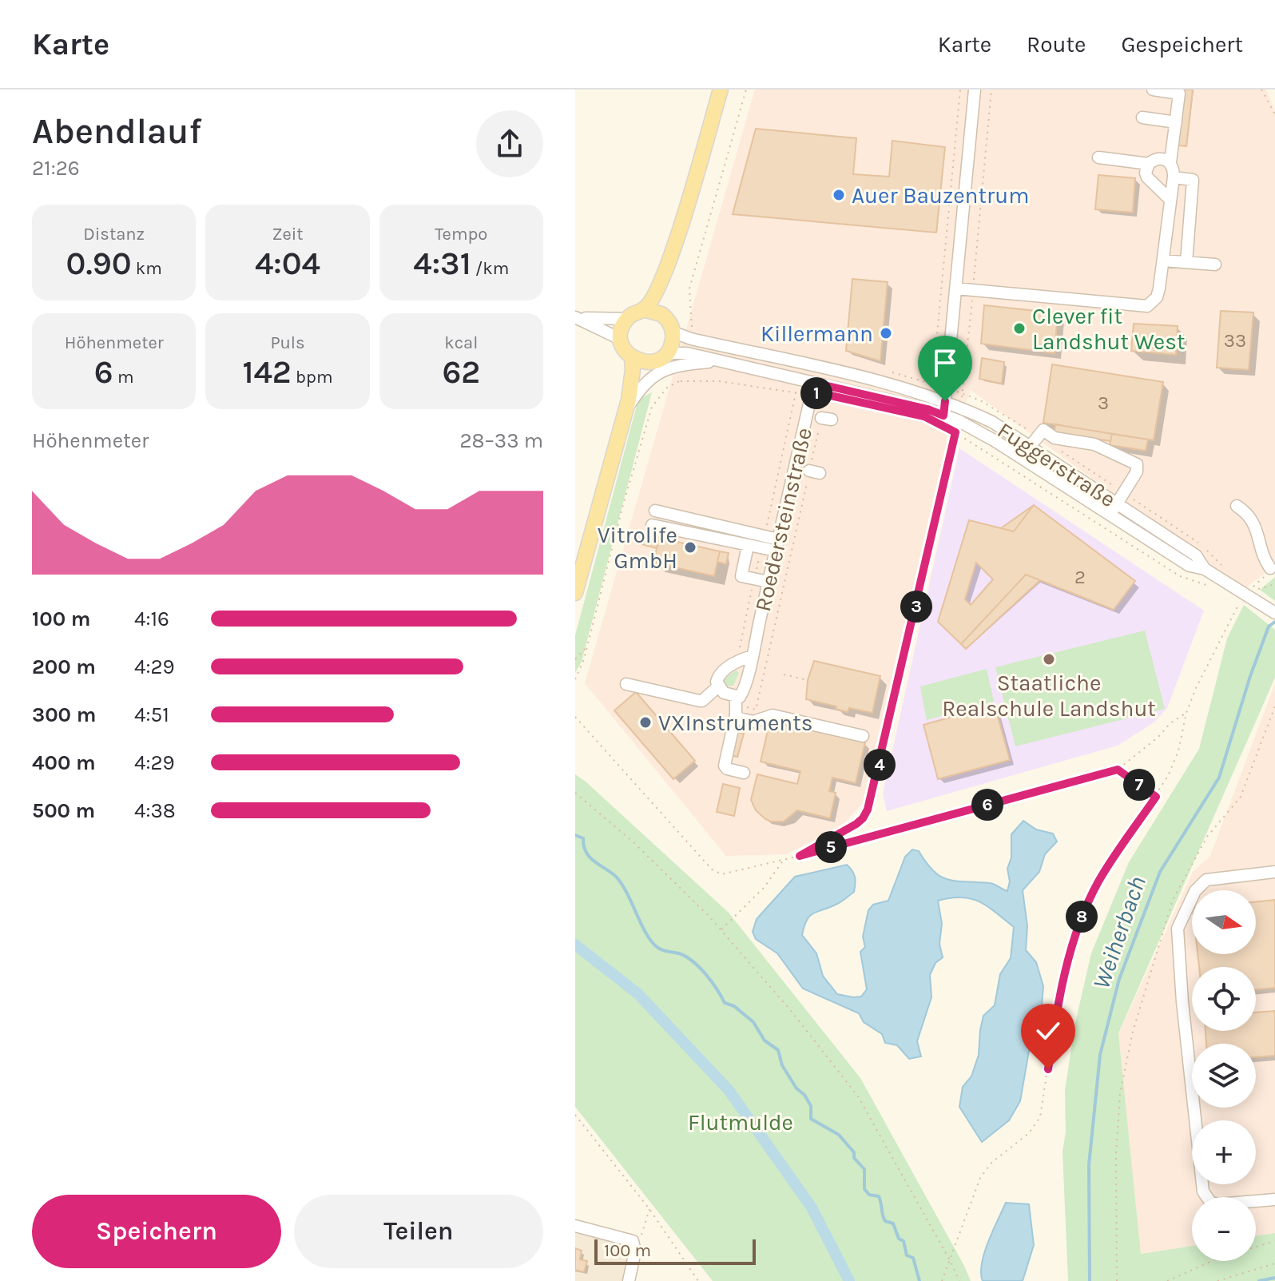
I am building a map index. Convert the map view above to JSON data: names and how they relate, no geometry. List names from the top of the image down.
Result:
{
  "streets": {
    "street": ["Fuggerstraße", "Roedersteinstraße"]
  },
  "crossings": [
    ["Fuggerstraße", "Roedersteinstraße"]
  ],
  "water": ["Weiherbach"],
  "parks": ["Flutmulde"],
  "places": [
    "Auer Bauzentrum",
    "Clever fit Landshut West",
    "Killermann",
    "Vitrolife GmbH",
    "Staatliche Realschule Landshut",
    "VXInstruments"
  ],
  "house_numbers": ["33", "3", "2"],
  "scale_bar": "100 m",
  "north": "right",
  "page": {
    "header": "Karte",
    "nav": ["Karte", "Route", "Gespeichert"],
    "heading": ["Abendlauf", "21:26"],
    "stats": [
      ["Distanz", "0.90 km"],
      ["Zeit", "4:04"],
      ["Tempo", "4:31 /km"],
      ["Höhenmeter", "6 m"],
      ["Puls", "142 bpm"],
      ["kcal", "62"]
    ],
    "pins": [
      "1",
      "3",
      "4",
      "7",
      "6",
      "5",
      "8"
    ],
    "chart": ["Höhenmeter", "28–33 m"],
    "list": [
      {
        "name": "100 m",
        "note": "4:16"
      },
      {
        "name": "200 m",
        "note": "4:29"
      },
      {
        "name": "300 m",
        "note": "4:51"
      },
      {
        "name": "400 m",
        "note": "4:29"
      },
      {
        "name": "500 m",
        "note": "4:38"
      }
    ],
    "map_buttons": ["+", "−"],
    "buttons": ["Speichern", "Teilen"],
    "scale": "100 m"
  }
}
